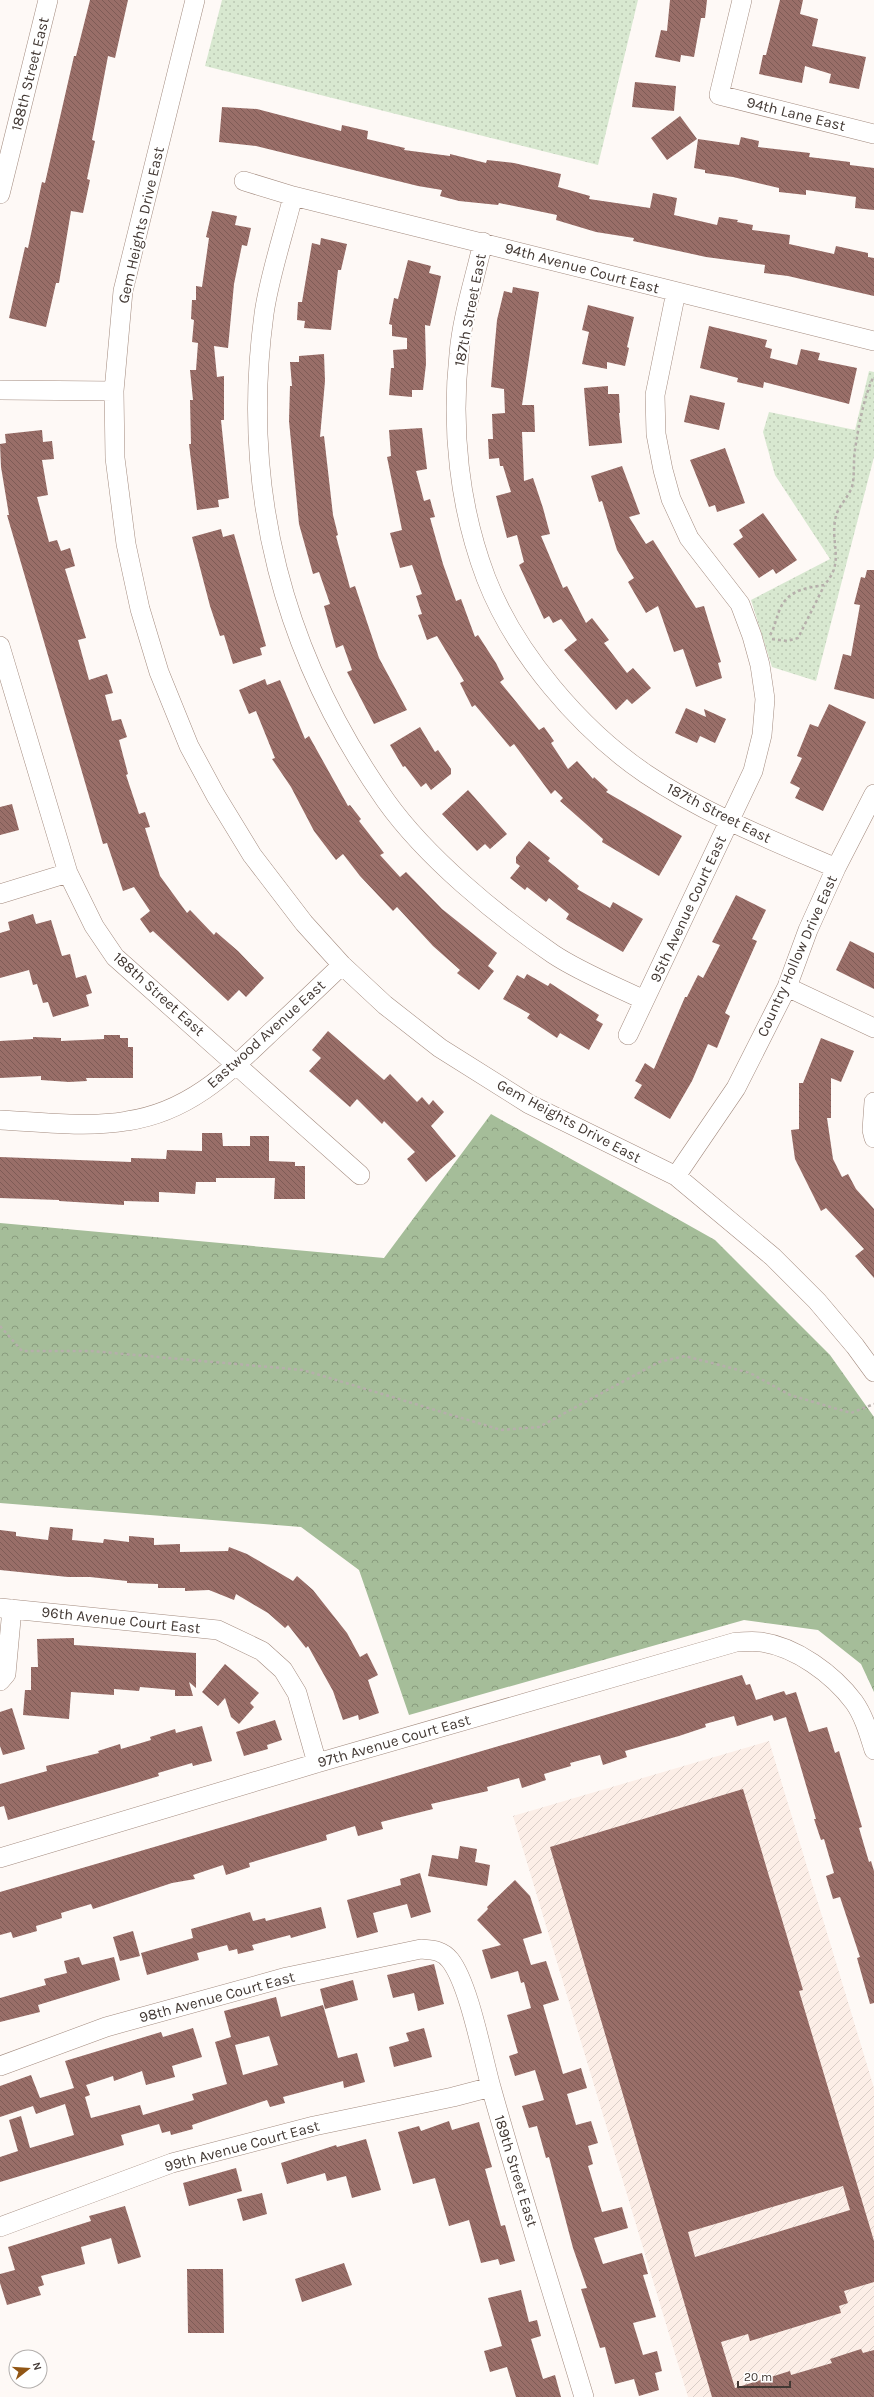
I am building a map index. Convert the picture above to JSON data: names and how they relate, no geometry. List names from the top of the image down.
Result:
{
  "streets": {
    "street": [
      "188th Street East",
      "94th Lane East",
      "Gem Heights Drive East",
      "94th Avenue Court East",
      "187th Street East",
      "95th Avenue Court East",
      "Country Hollow Drive East",
      "Eastwood Avenue East",
      "96th Avenue Court East",
      "97th Avenue Court East",
      "98th Avenue Court East",
      "99th Avenue Court East",
      "189th Street East"
    ]
  },
  "crossings": [
    ["188th Street East", "Eastwood Avenue East"],
    ["Gem Heights Drive East", "Country Hollow Drive East"],
    ["Gem Heights Drive East", "Eastwood Avenue East"],
    ["94th Avenue Court East", "187th Street East"],
    ["94th Avenue Court East", "95th Avenue Court East"],
    ["187th Street East", "95th Avenue Court East"],
    ["187th Street East", "Country Hollow Drive East"],
    ["96th Avenue Court East", "97th Avenue Court East"],
    ["98th Avenue Court East", "189th Street East"],
    ["99th Avenue Court East", "189th Street East"]
  ],
  "scale_bar": "20 m",
  "north": "right"
}
